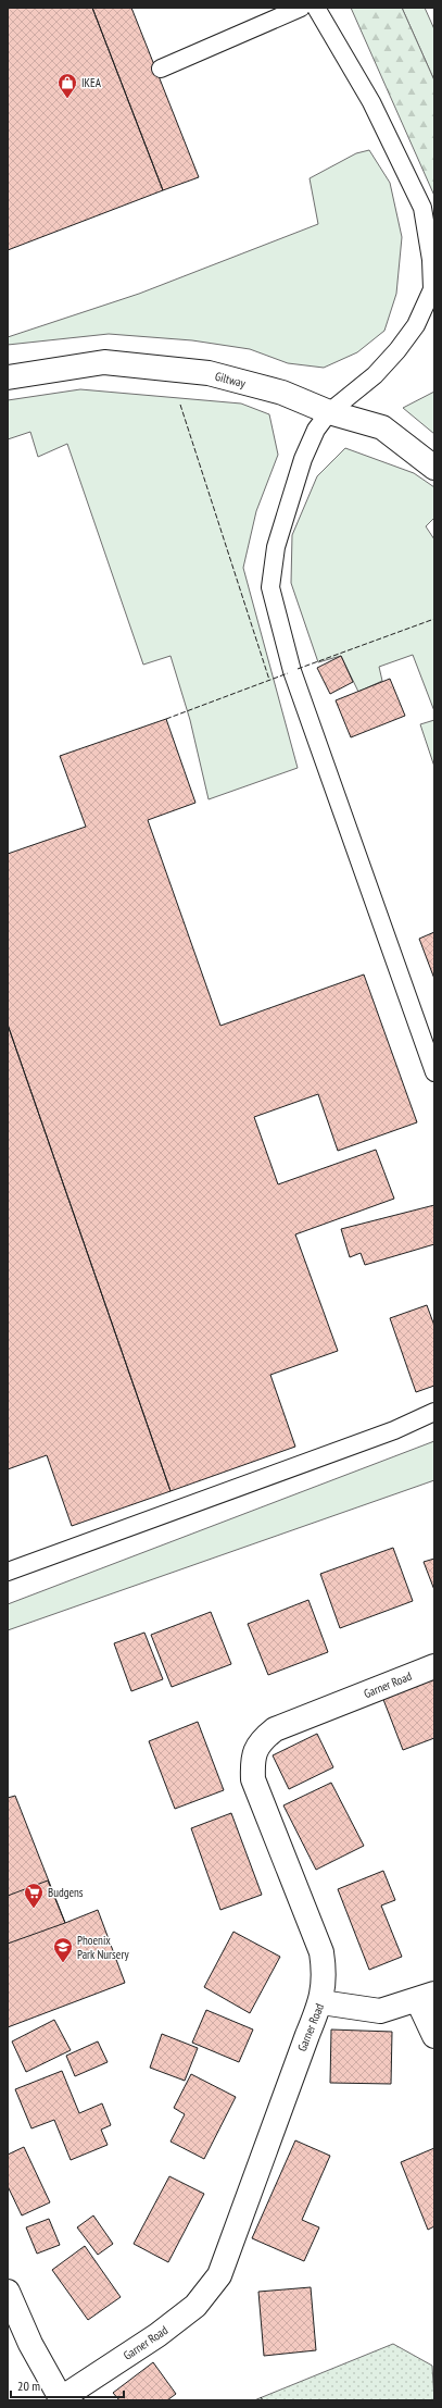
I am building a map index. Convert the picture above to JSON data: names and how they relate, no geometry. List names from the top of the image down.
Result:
{
  "streets": {
    "street": ["Giltway", "Garner Road"]
  },
  "places": {
    "shop": ["IKEA"],
    "supermarket": ["Budgens"],
    "school or university": ["Phoenix Park Nursery"]
  },
  "scale_bar": "20 m"
}
